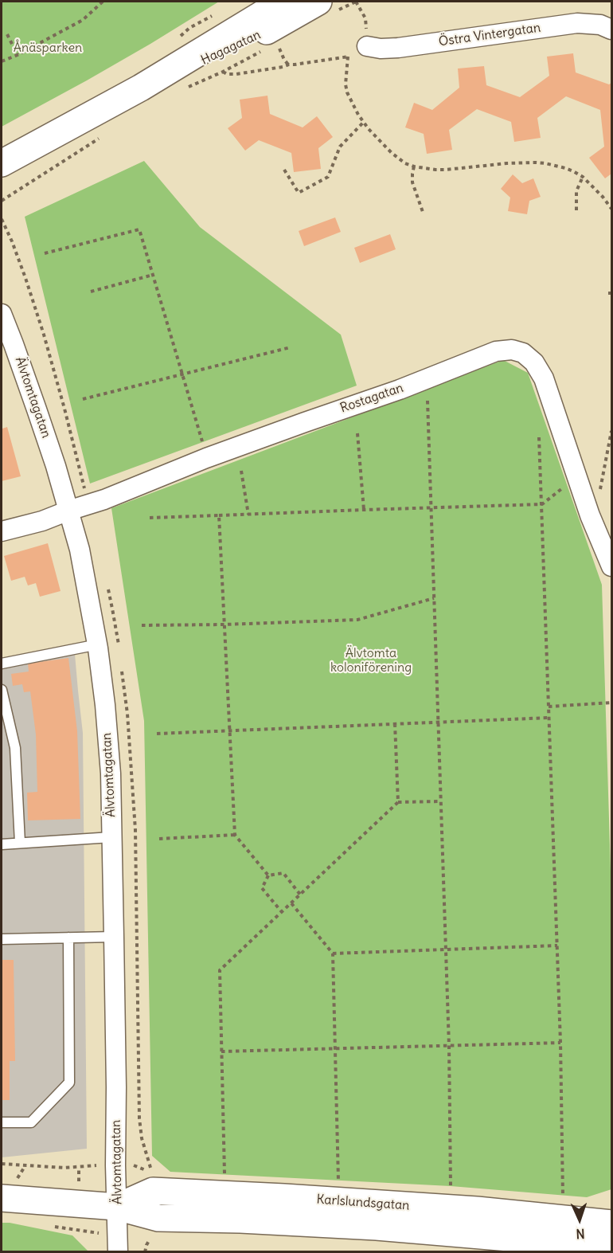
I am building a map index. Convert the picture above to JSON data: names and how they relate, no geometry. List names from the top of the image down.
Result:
{
  "streets": {
    "main road": ["Hagagatan", "Karlslundsgatan"],
    "street": ["Östra Vintergatan", "Älvtomtagatan", "Rostagatan"]
  },
  "crossings": [
    ["Älvtomtagatan", "Rostagatan"],
    ["Älvtomtagatan", "Karlslundsgatan"]
  ],
  "parks": ["Ånäsparken", "Älvtomta koloniförening"],
  "north": "bottom"
}
